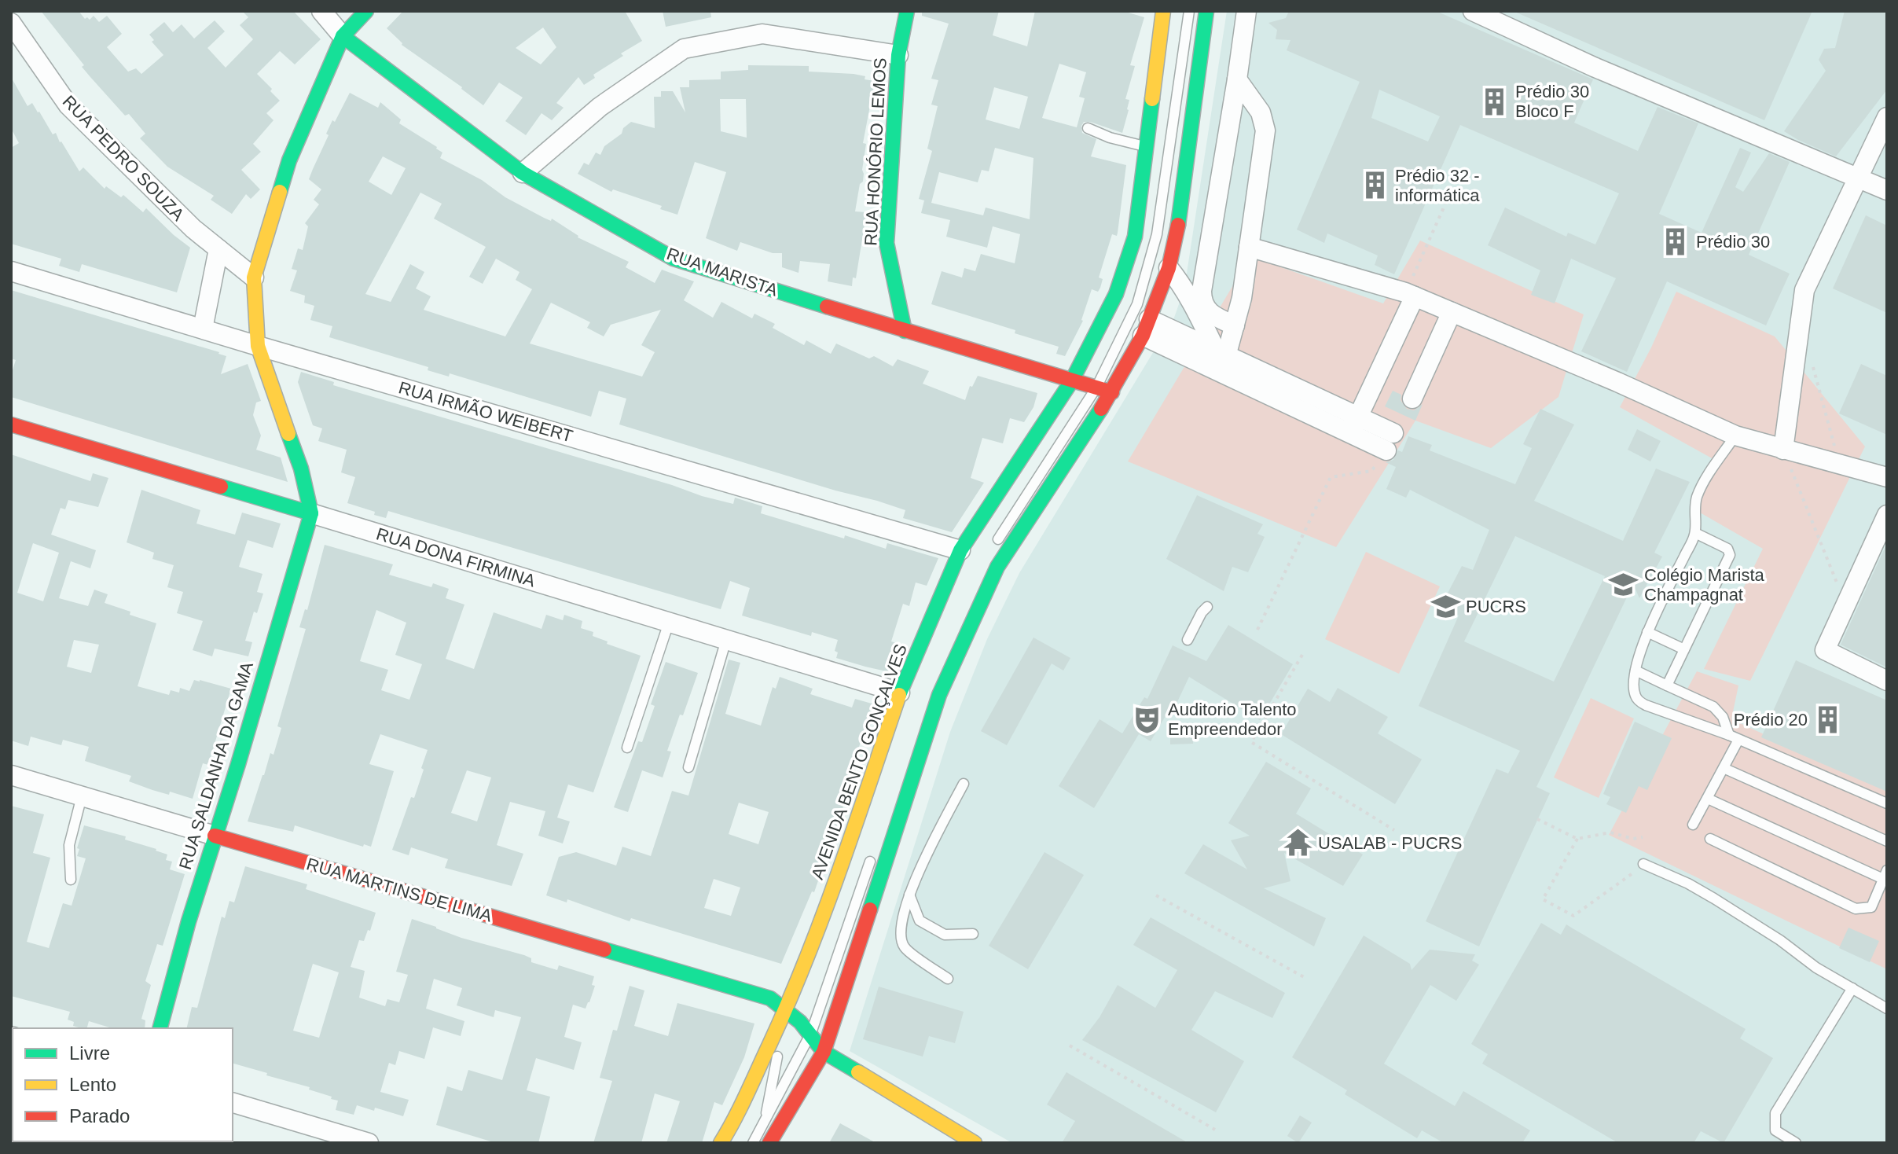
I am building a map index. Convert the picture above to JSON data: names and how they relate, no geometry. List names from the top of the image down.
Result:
{
  "streets": {
    "street": [
      "RUA HONÓRIO LEMOS",
      "RUA PEDRO SOUZA",
      "RUA MARISTA",
      "RUA IRMÃO WEIBERT",
      "RUA DONA FIRMINA",
      "AVENIDA BENTO GONÇALVES",
      "RUA SALDANHA DA GAMA",
      "RUA MARTINS DE LIMA"
    ]
  },
  "crossings": [
    ["RUA HONÓRIO LEMOS", "RUA MARISTA"],
    ["RUA MARISTA", "AVENIDA BENTO GONÇALVES"],
    ["RUA IRMÃO WEIBERT", "AVENIDA BENTO GONÇALVES"],
    ["RUA DONA FIRMINA", "AVENIDA BENTO GONÇALVES"],
    ["RUA DONA FIRMINA", "RUA SALDANHA DA GAMA"],
    ["AVENIDA BENTO GONÇALVES", "RUA MARTINS DE LIMA"],
    ["RUA SALDANHA DA GAMA", "RUA MARTINS DE LIMA"]
  ],
  "places": {
    "building": [
      "Prédio 30 Bloco F",
      "Prédio 32 - informática",
      "Prédio 30",
      "Prédio 20"
    ],
    "school or university": ["Colégio Marista Champagnat", "PUCRS"],
    "theatre": ["Auditorio Talento Empreendedor"],
    "temple": ["USALAB - PUCRS"]
  },
  "legend": ["Livre", "Lento", "Parado"]
}
